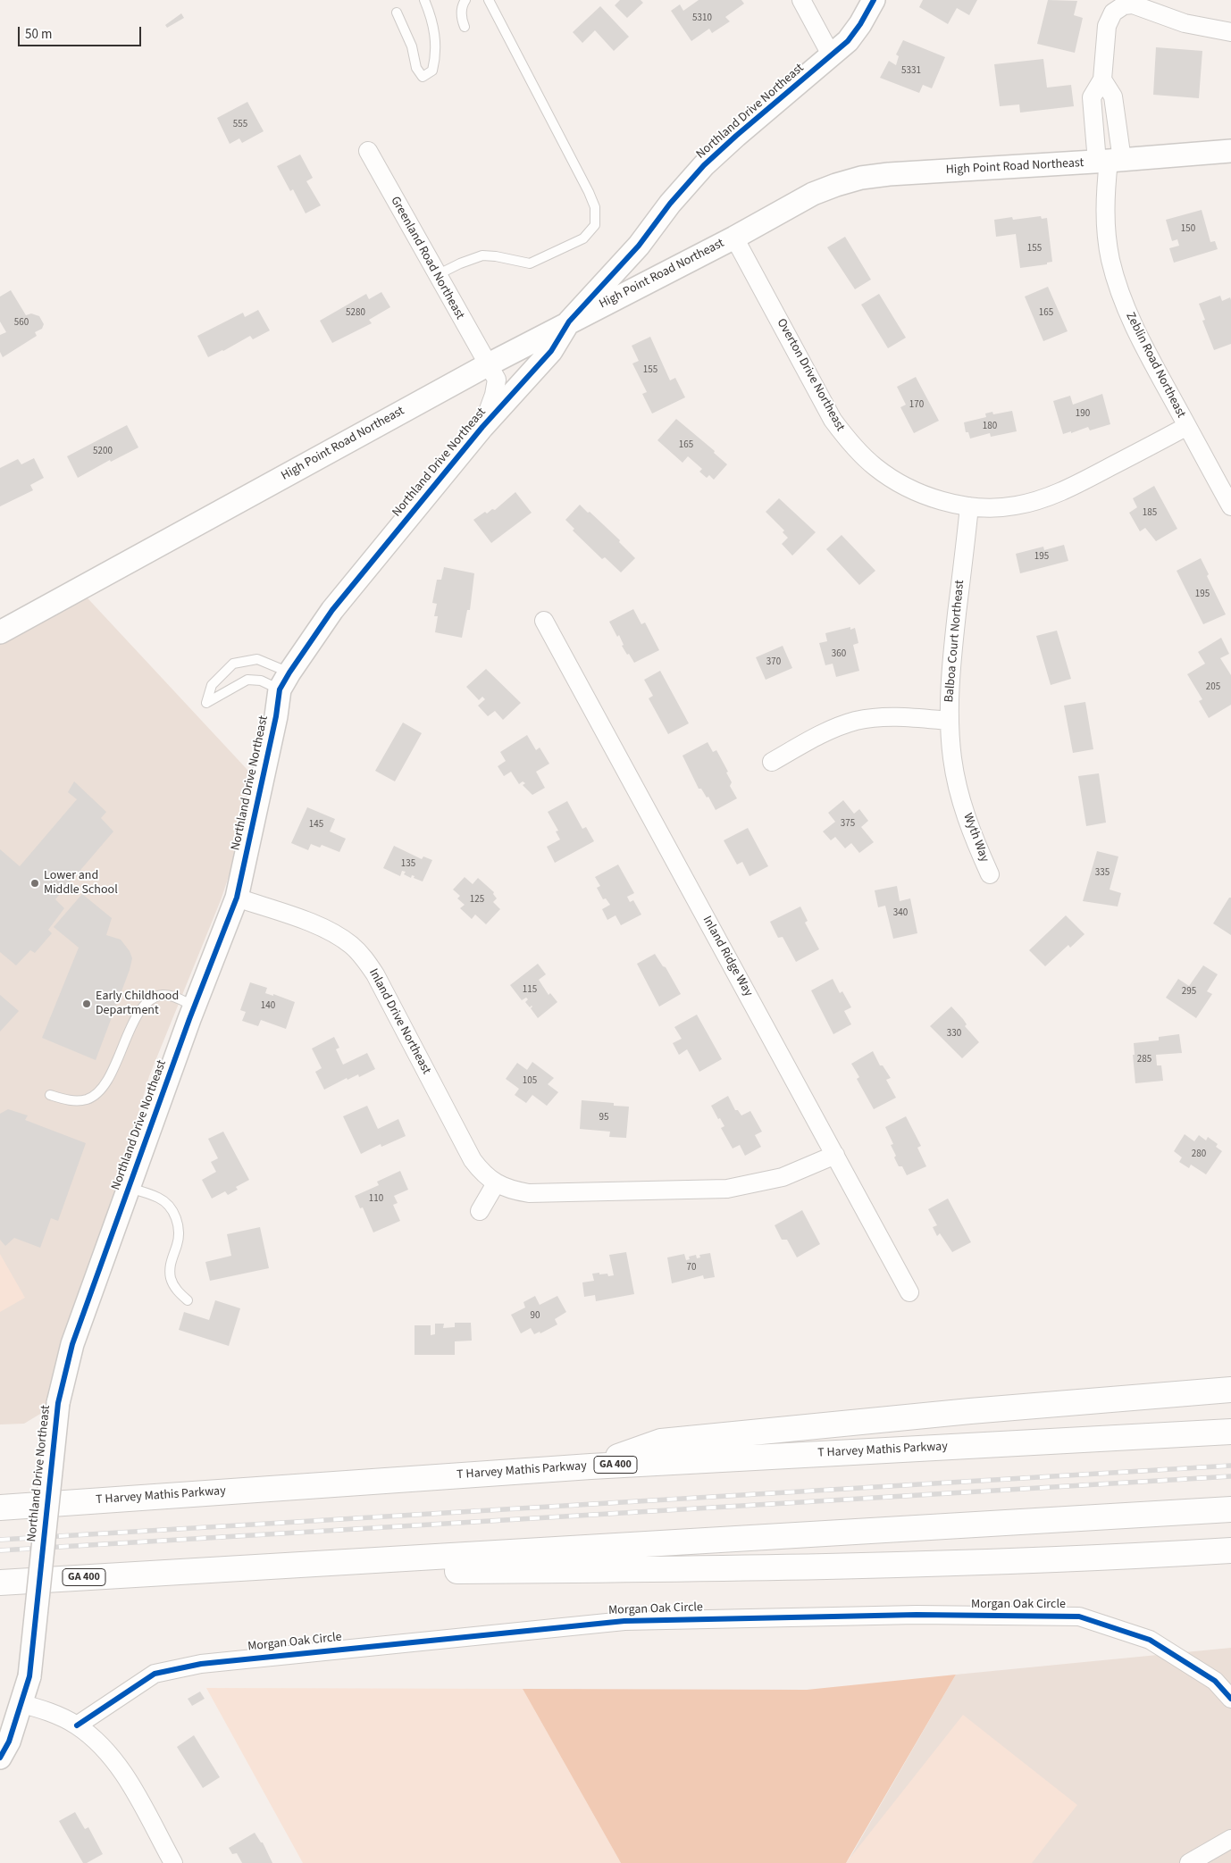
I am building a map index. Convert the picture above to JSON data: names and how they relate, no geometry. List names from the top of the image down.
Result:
{
  "streets": {
    "highway": ["T Harvey Mathis Parkway", "GA 400"],
    "street": [
      "Northland Drive Northeast",
      "High Point Road Northeast",
      "Greenland Road Northeast",
      "Zeblin Road Northeast",
      "Overton Drive Northeast",
      "Balboa Court Northeast",
      "Wyth Way",
      "Inland Ridge Way",
      "Inland Drive Northeast",
      "Morgan Oak Circle"
    ]
  },
  "crossings": [
    ["Northland Drive Northeast", "High Point Road Northeast"],
    ["Northland Drive Northeast", "Greenland Road Northeast"],
    ["Northland Drive Northeast", "Inland Drive Northeast"],
    ["High Point Road Northeast", "Greenland Road Northeast"],
    ["High Point Road Northeast", "Zeblin Road Northeast"],
    ["High Point Road Northeast", "Overton Drive Northeast"],
    ["Zeblin Road Northeast", "Overton Drive Northeast"],
    ["Overton Drive Northeast", "Balboa Court Northeast"],
    ["Balboa Court Northeast", "Wyth Way"],
    ["Inland Ridge Way", "Inland Drive Northeast"]
  ],
  "places": ["Lower and Middle School", "Early Childhood Department"],
  "house_numbers": [
    "5310",
    "5331",
    "555",
    "150",
    "155",
    "5280",
    "165",
    "560",
    "155",
    "170",
    "190",
    "180",
    "165",
    "5200",
    "185",
    "195",
    "195",
    "360",
    "370",
    "205",
    "375",
    "145",
    "135",
    "335",
    "125",
    "340",
    "115",
    "295",
    "140",
    "330",
    "285",
    "105",
    "95",
    "280",
    "110",
    "70",
    "90"
  ],
  "scale_bar": "50 m"
}
